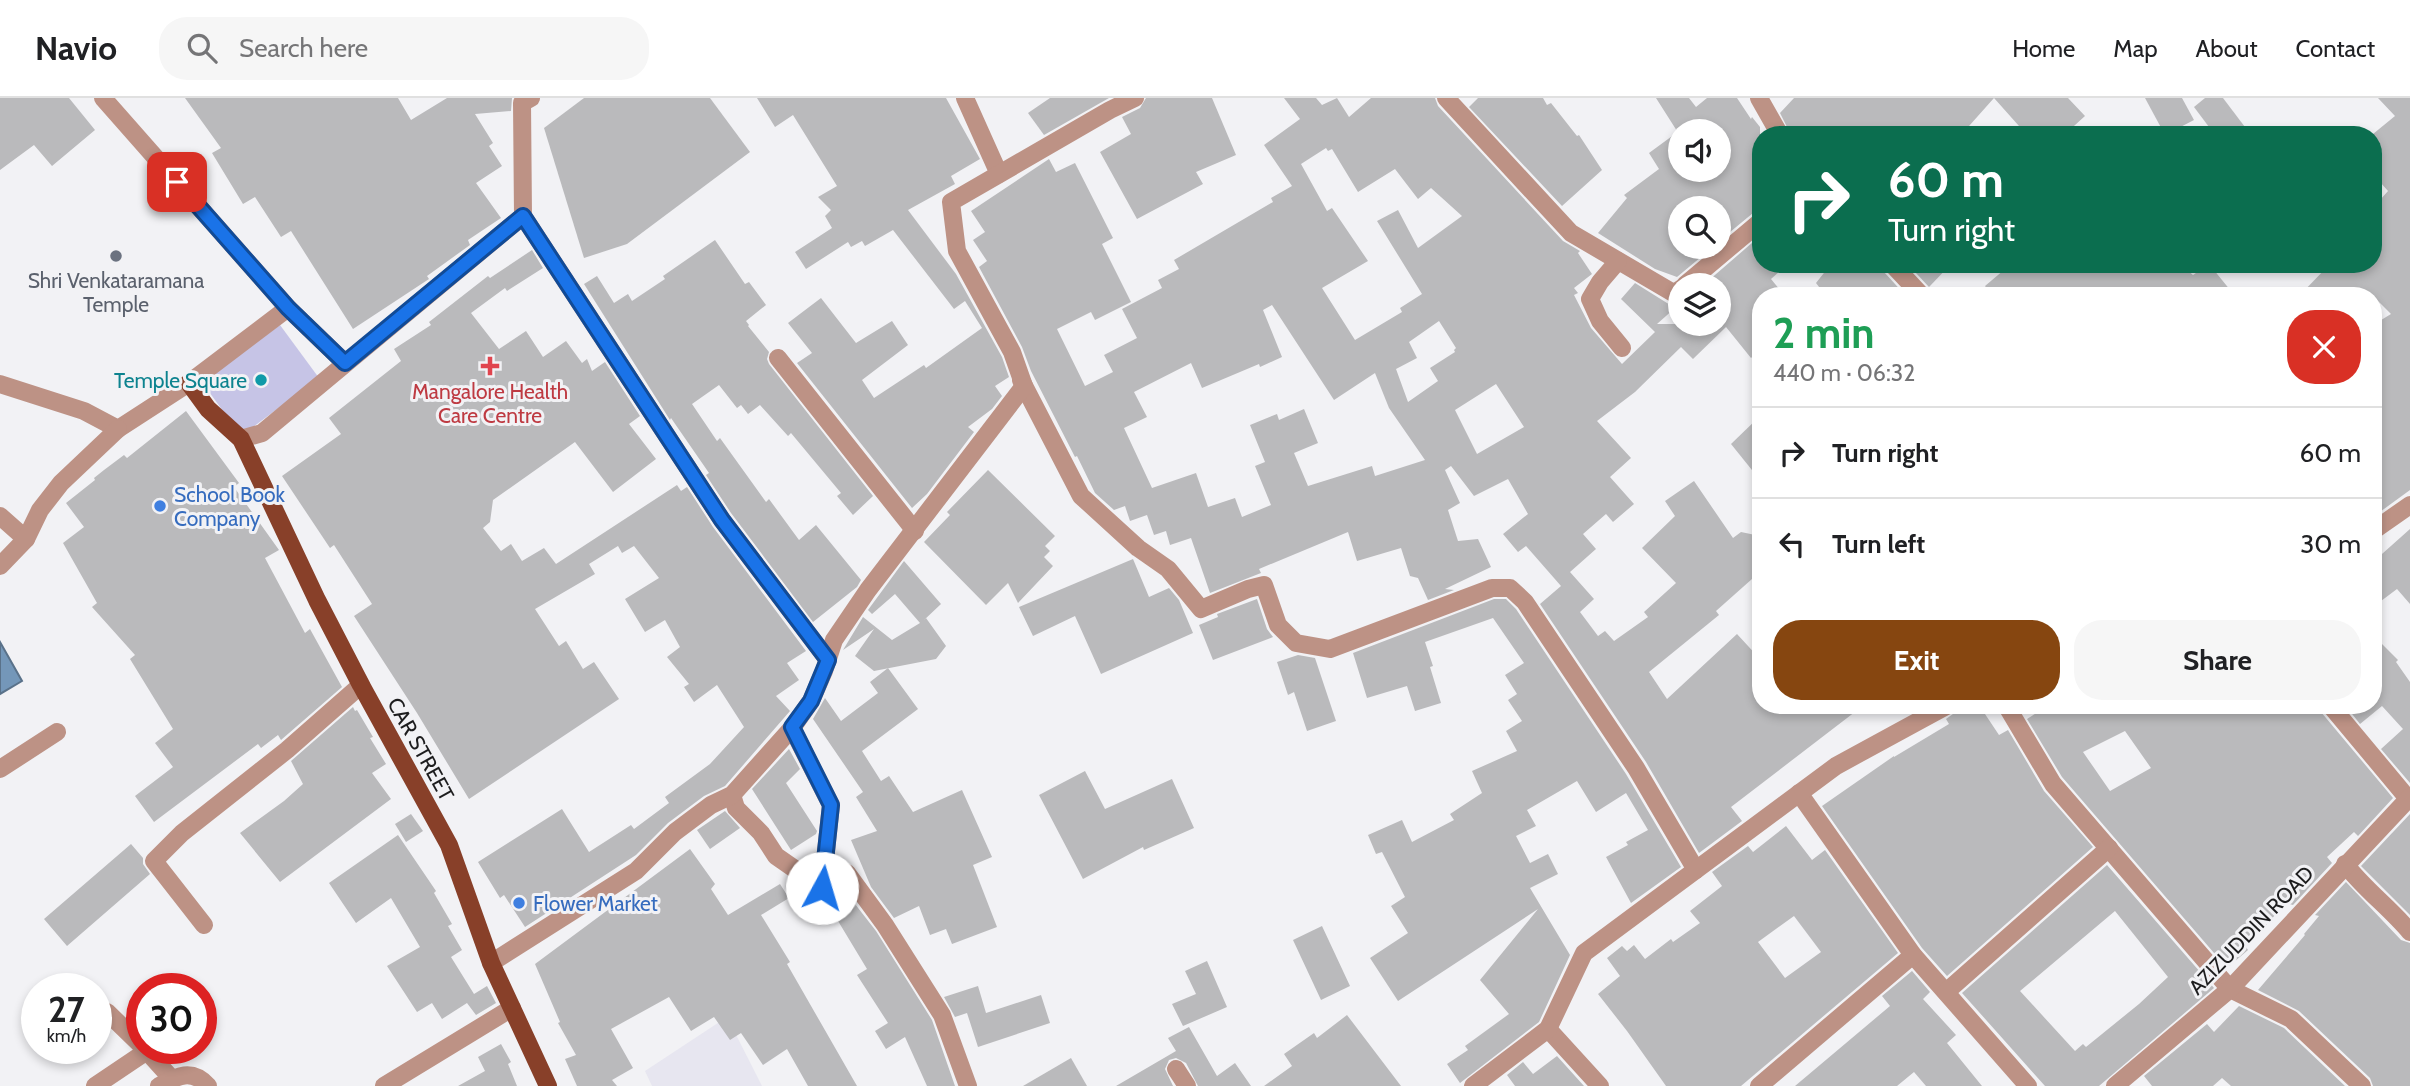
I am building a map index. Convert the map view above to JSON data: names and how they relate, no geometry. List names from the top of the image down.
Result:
{
  "streets": {
    "main road": ["CAR STREET"],
    "street": ["AZIZUDDIN ROAD"]
  },
  "places": {
    "other": [
      "Shri Venkataramana Temple",
      "Temple Square",
      "School Book Company",
      "Flower Market"
    ],
    "health": ["Mangalore Health Care Centre"]
  },
  "page": {
    "header": "Navio",
    "search": "Search here",
    "nav": [
      "Home",
      "Map",
      "About",
      "Contact"
    ],
    "turn": ["60 m", "Turn right"],
    "heading": ["2 min", "440 m · 06:32"],
    "list": [
      {
        "name": "Turn right",
        "value": "60 m"
      },
      {
        "name": "Turn left",
        "value": "30 m"
      }
    ],
    "buttons": ["Exit", "Share"],
    "speed": "27 km/h",
    "limit": "30"
  }
}
